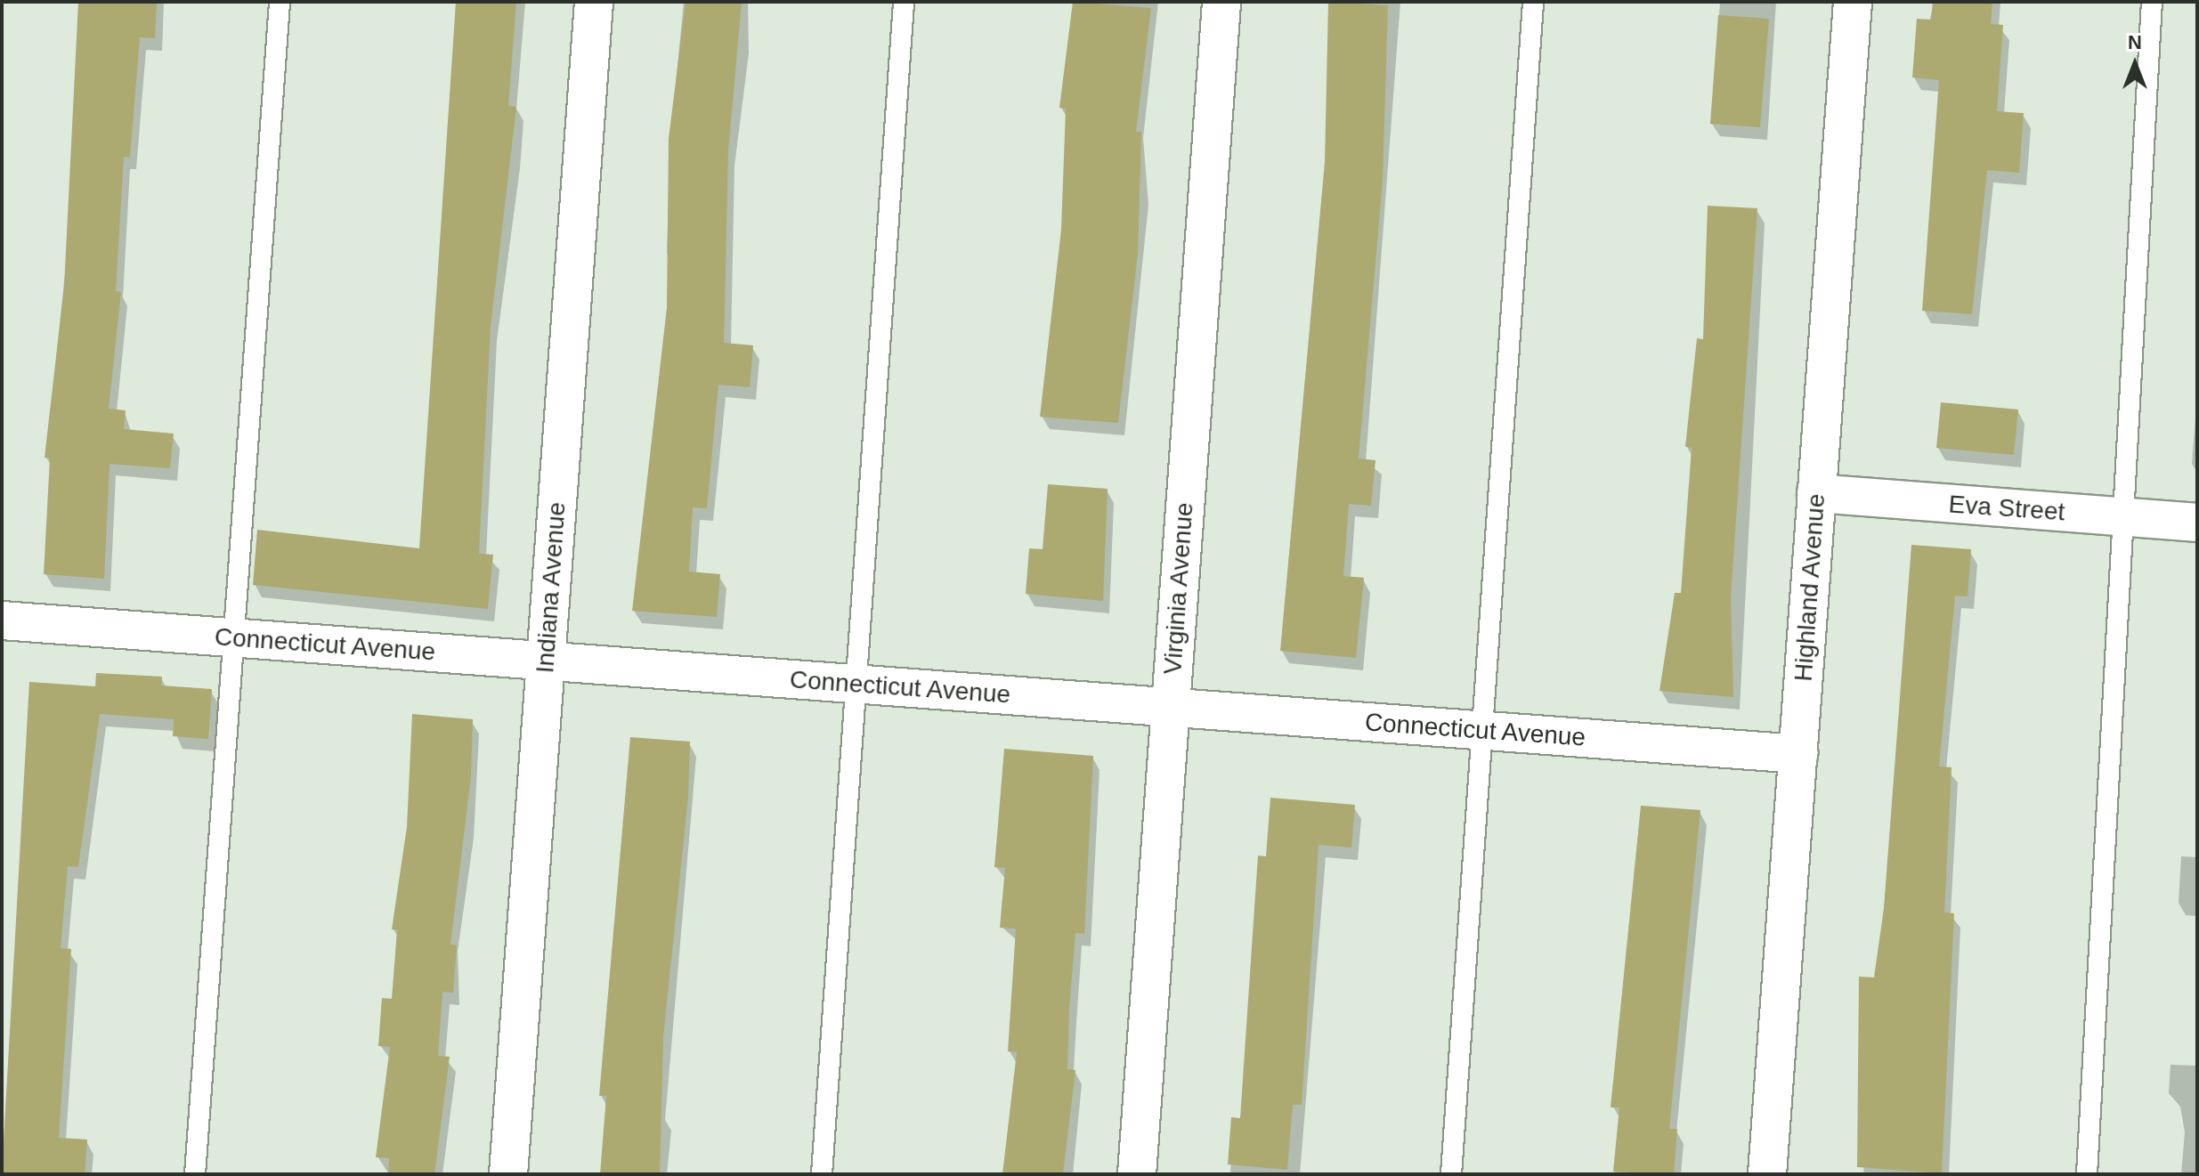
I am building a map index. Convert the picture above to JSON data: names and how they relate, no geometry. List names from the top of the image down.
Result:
{
  "streets": {
    "street": [
      "Eva Street",
      "Indiana Avenue",
      "Highland Avenue",
      "Virginia Avenue",
      "Connecticut Avenue"
    ]
  },
  "crossings": [
    ["Eva Street", "Highland Avenue"],
    ["Indiana Avenue", "Connecticut Avenue"],
    ["Highland Avenue", "Connecticut Avenue"],
    ["Virginia Avenue", "Connecticut Avenue"]
  ],
  "north": "top"
}
